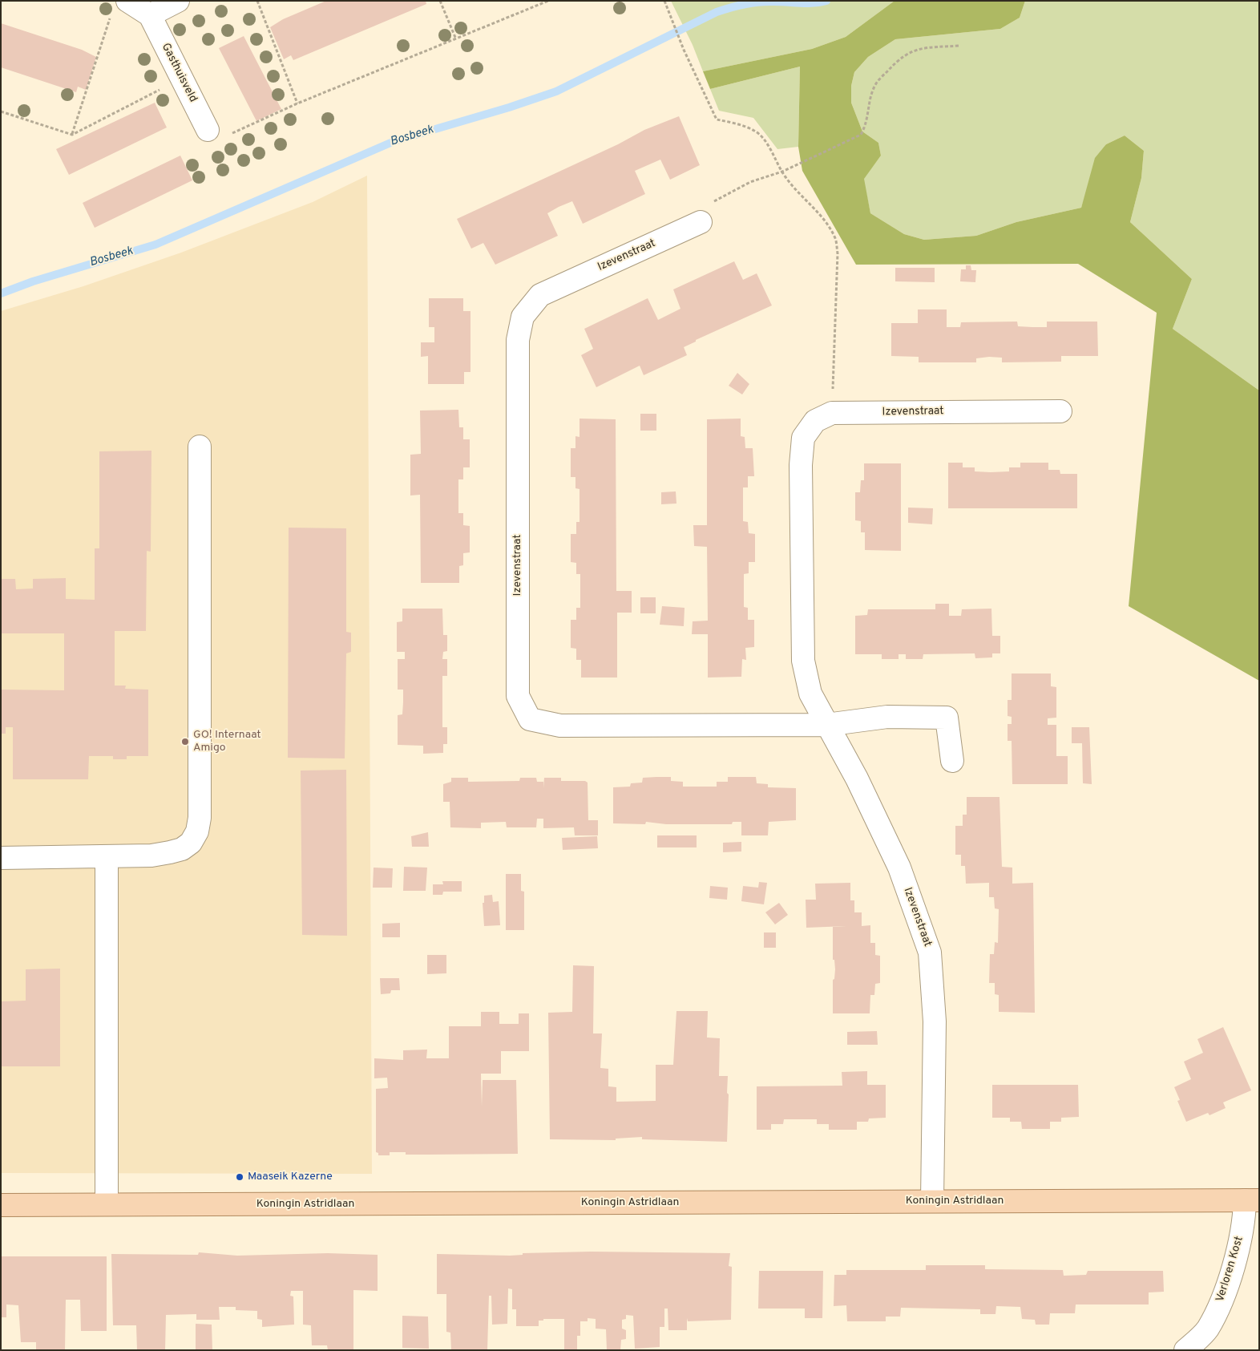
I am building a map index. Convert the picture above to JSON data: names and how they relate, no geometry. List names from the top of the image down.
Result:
{
  "streets": {
    "main road": ["Koningin Astridlaan"],
    "street": ["Gasthuisveld", "Izevenstraat", "Verloren Kost"]
  },
  "crossings": [
    ["Izevenstraat", "Koningin Astridlaan"],
    ["Koningin Astridlaan", "Verloren Kost"]
  ],
  "water": ["Bosbeek"],
  "places": ["GO! Internaat Amigo", "Maaseik Kazerne"]
}
